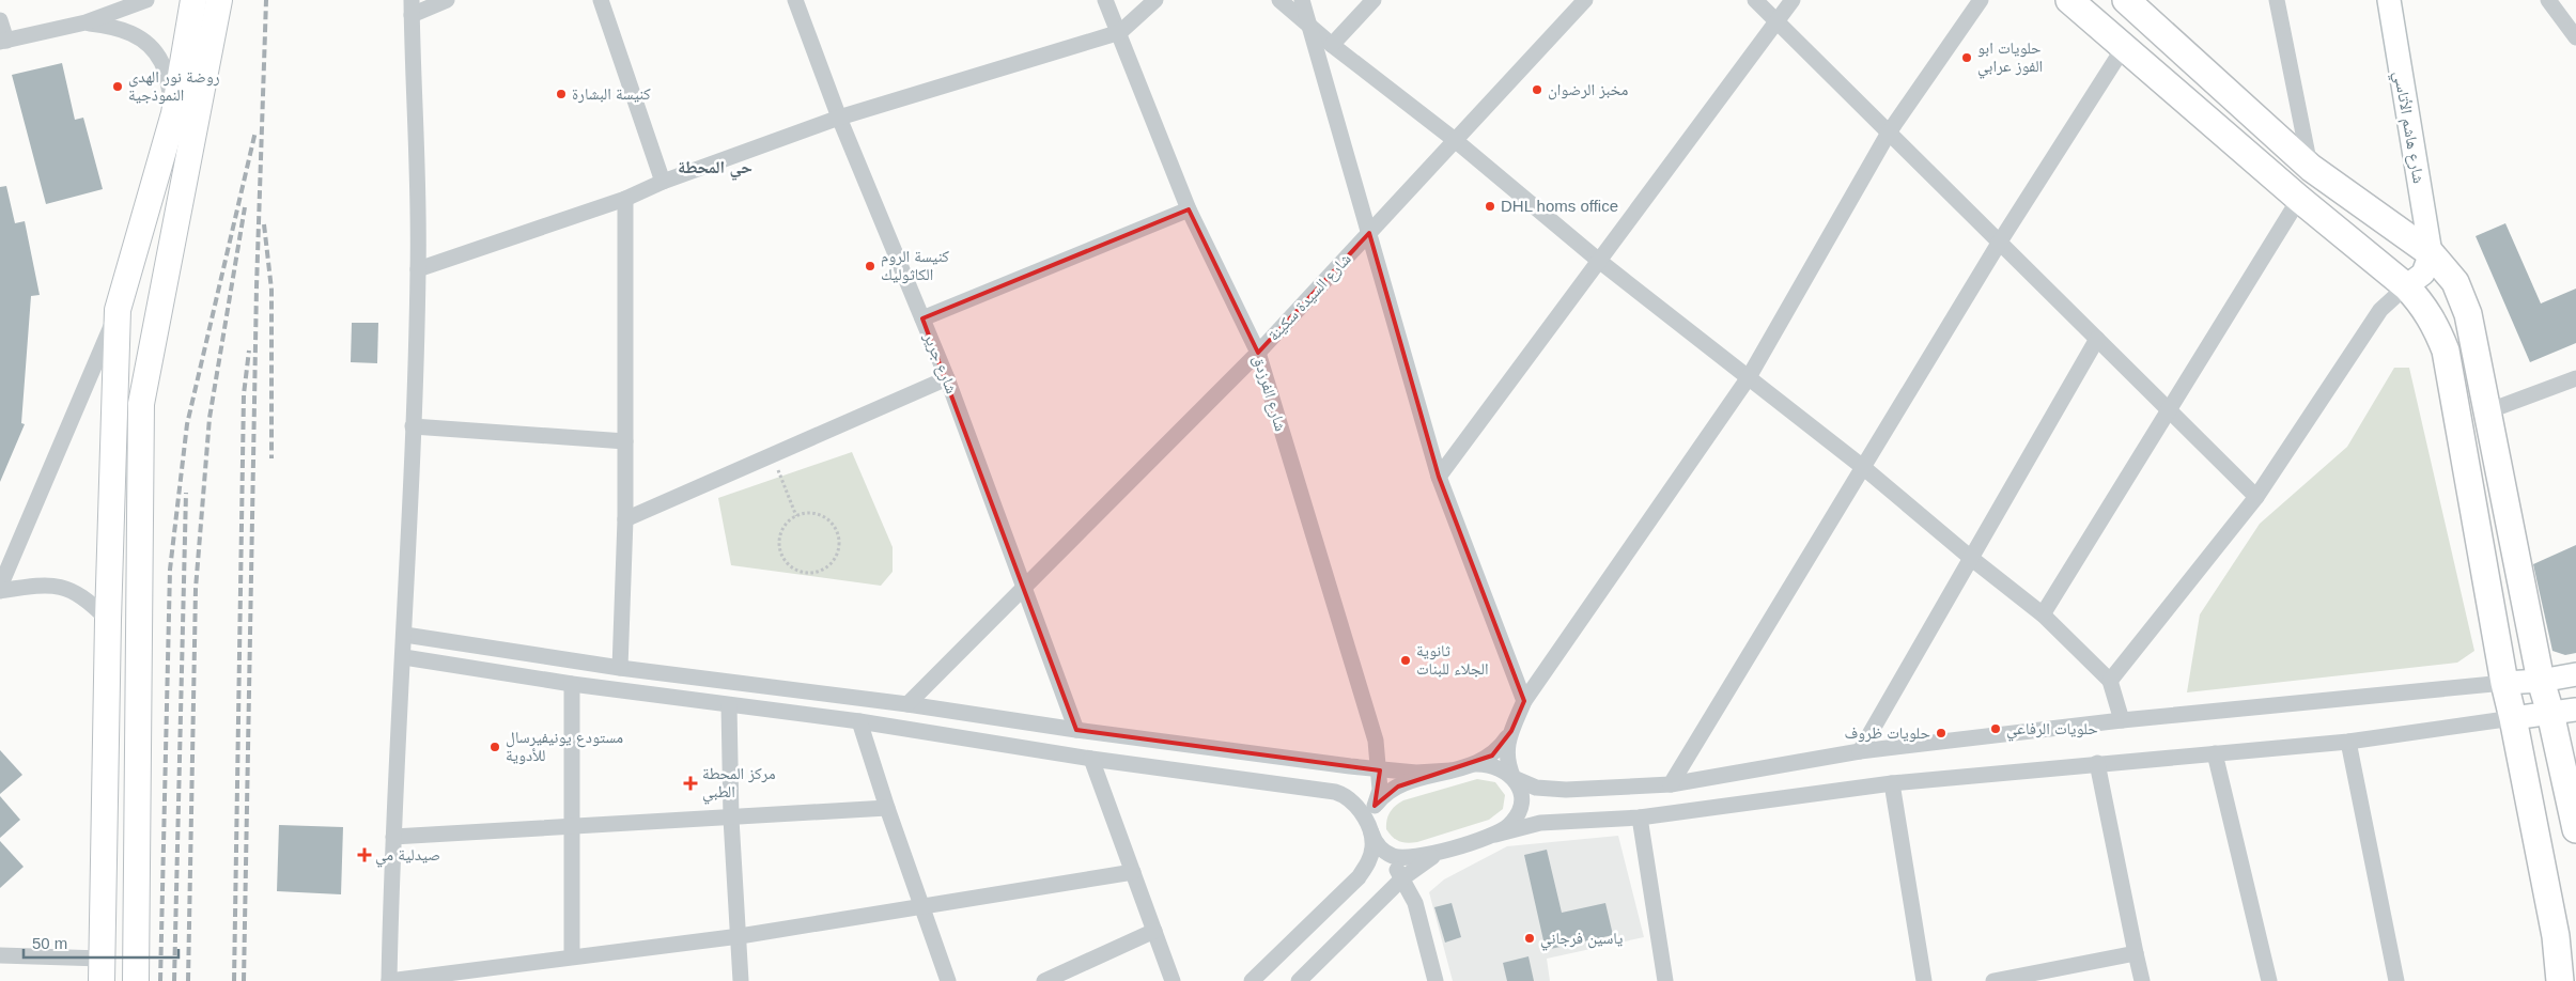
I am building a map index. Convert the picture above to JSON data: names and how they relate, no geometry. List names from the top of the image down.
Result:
{
  "streets": {
    "main road": ["شارع هاشم الأتاسي"],
    "street": ["شارع السيدة سكينة", "شارع جرير", "شارع الفرزدق"]
  },
  "crossings": [
    ["شارع السيدة سكينة", "شارع جرير"],
    ["شارع السيدة سكينة", "شارع الفرزدق"]
  ],
  "districts": ["حي المحطة"],
  "places": {
    "other": [
      "حلويات ابو الفوز عرابي",
      "روضة نور الهدى النموذجية",
      "مخبز الرضوان",
      "كنيسة البشارة",
      "DHL homs office",
      "كنيسة الروم الكاثوليك",
      "ثانوية الجلاء للبنات",
      "حلويات الرفاعي",
      "حلويات ظروف",
      "مستودع يونيفيرسال للأدوية",
      "ياسين فرجاني"
    ],
    "health": ["مركز المحطة الطبي", "صيدلية مي"]
  },
  "scale_bar": "50 m"
}
